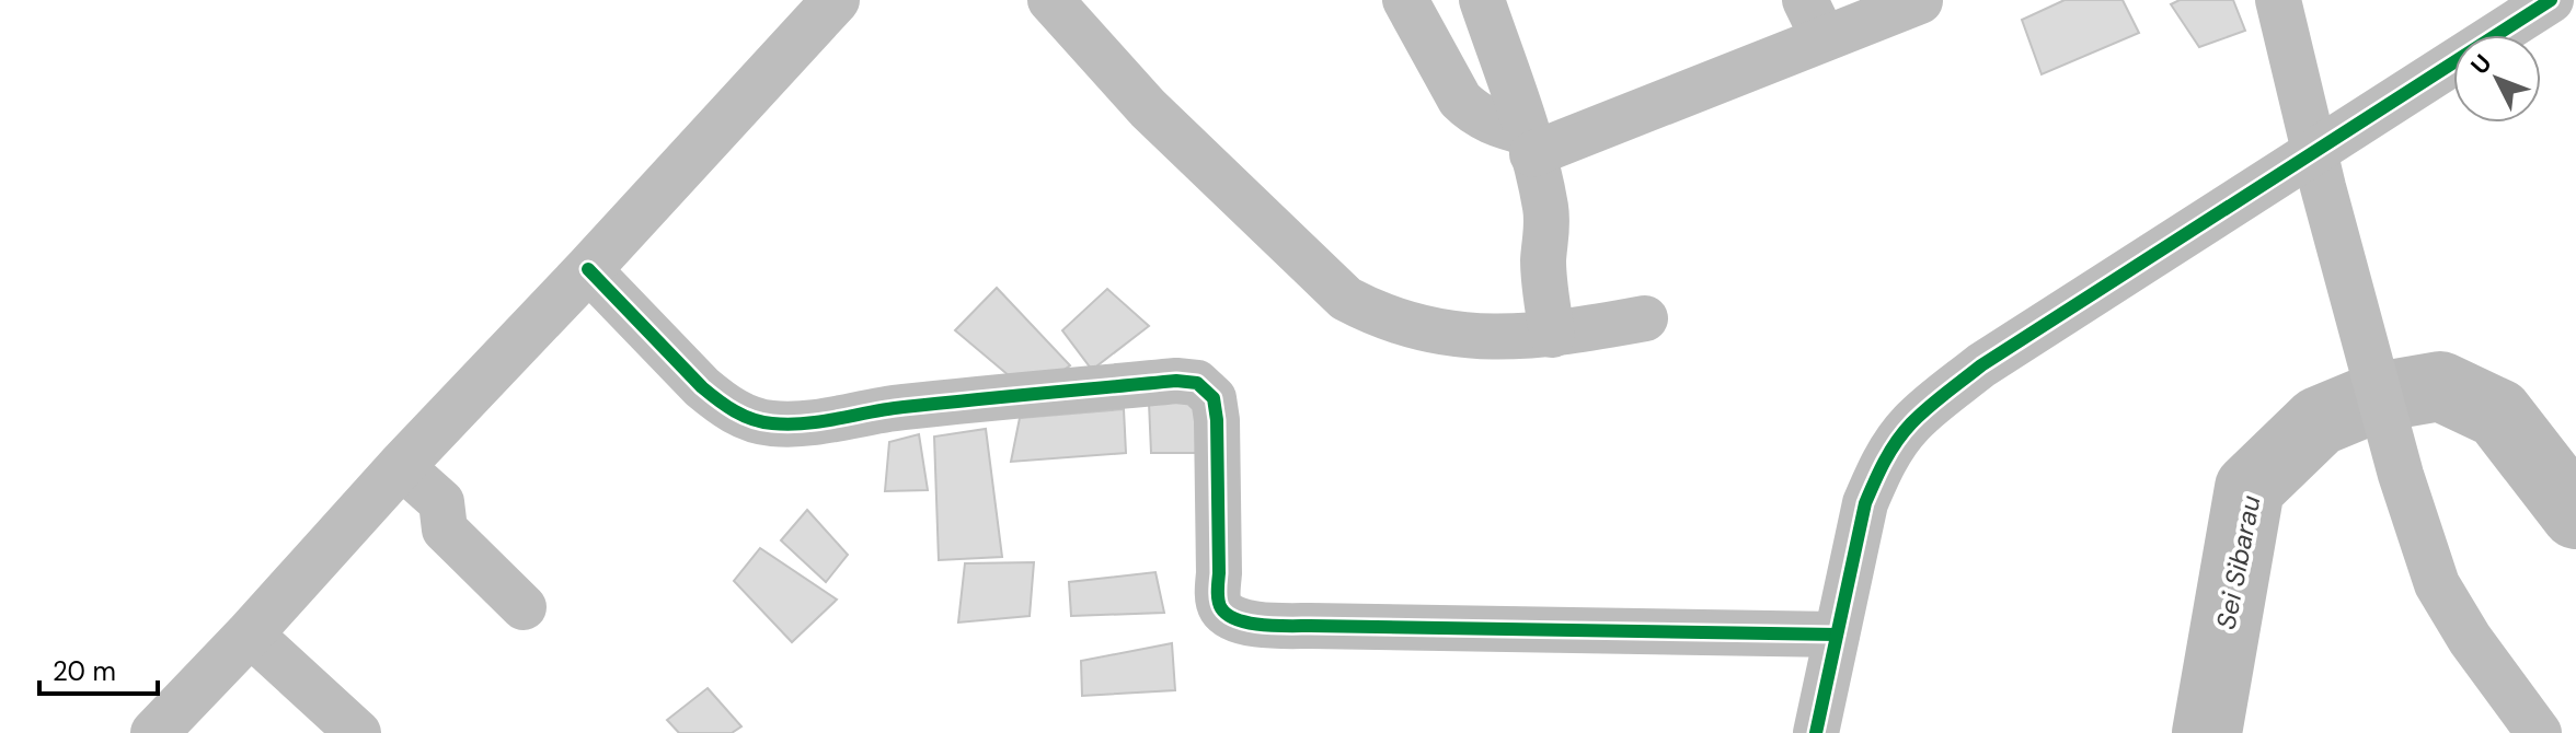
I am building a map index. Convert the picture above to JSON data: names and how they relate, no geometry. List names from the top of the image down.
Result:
{
  "water": ["Sei Sibarau"],
  "scale_bar": "20 m",
  "north": "top left"
}
